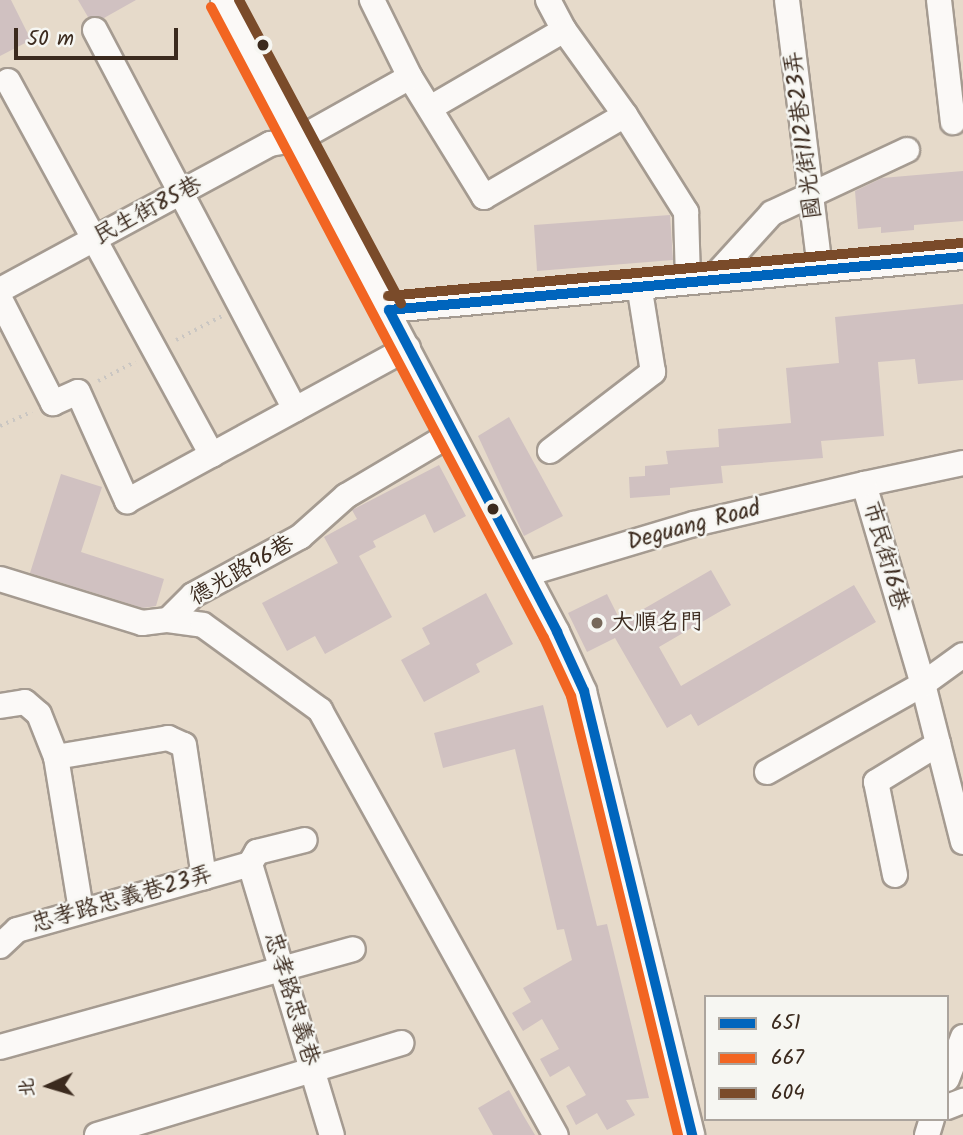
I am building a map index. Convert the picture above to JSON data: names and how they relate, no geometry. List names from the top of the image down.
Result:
{
  "streets": {
    "street": [
      "國光街112巷23弄",
      "民生街85巷",
      "Deguang Road",
      "市民街16巷",
      "德光路96巷",
      "忠孝路忠義巷23弄",
      "忠孝路忠義巷"
    ]
  },
  "crossings": [
    ["Deguang Road", "市民街16巷"],
    ["忠孝路忠義巷23弄", "忠孝路忠義巷"]
  ],
  "places": ["大順名門"],
  "lines": ["transit line 604", "transit line 667", "transit line 651"],
  "legend": ["651", "667", "604"],
  "scale_bar": "50 m",
  "north": "left"
}
